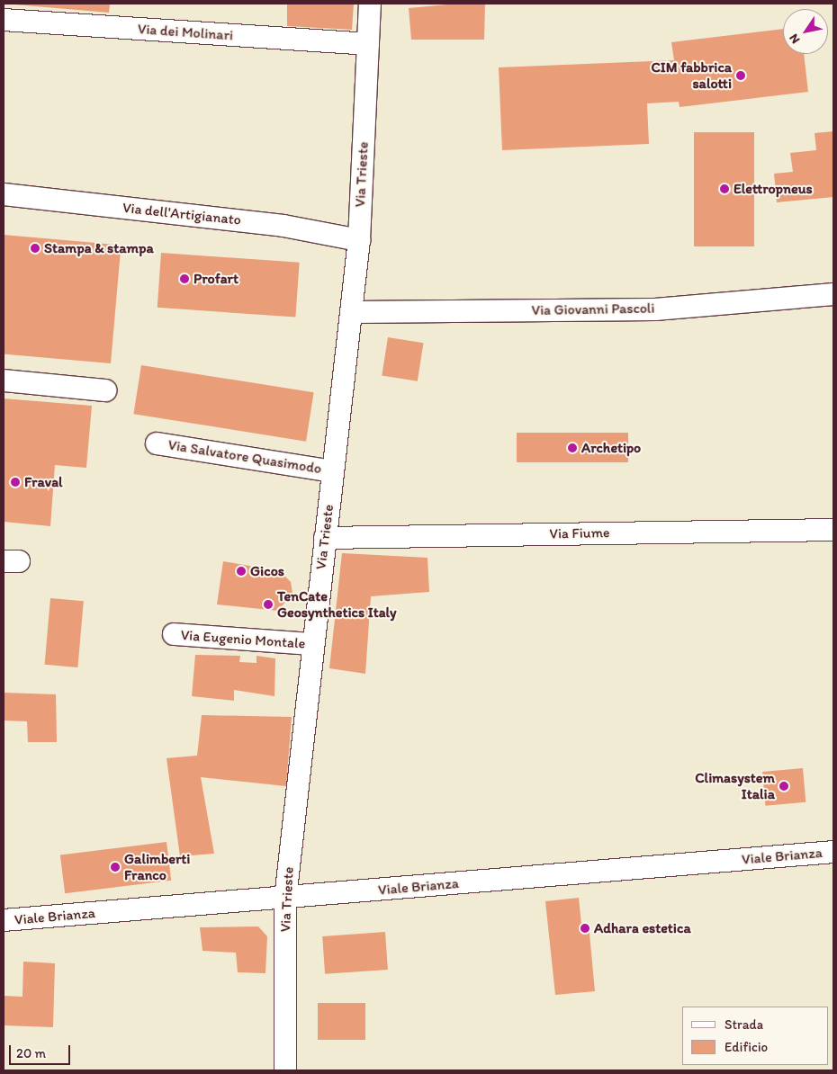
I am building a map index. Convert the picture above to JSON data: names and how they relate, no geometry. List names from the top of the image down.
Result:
{
  "streets": {
    "street": [
      "Via dei Molinari",
      "Via Trieste",
      "Via dell'Artigianato",
      "Via Giovanni Pascoli",
      "Via Salvatore Quasimodo",
      "Via Fiume",
      "Via Eugenio Montale",
      "Viale Brianza"
    ]
  },
  "crossings": [
    ["Via dei Molinari", "Via Trieste"],
    ["Via Trieste", "Via dell'Artigianato"],
    ["Via Trieste", "Via Giovanni Pascoli"],
    ["Via Trieste", "Via Salvatore Quasimodo"],
    ["Via Trieste", "Via Fiume"],
    ["Via Trieste", "Via Eugenio Montale"],
    ["Via Trieste", "Viale Brianza"]
  ],
  "places": [
    "CIM fabbrica salotti",
    "Elettropneus",
    "Stampa & stampa",
    "Profart",
    "Archetipo",
    "Fraval",
    "Gicos",
    "TenCate Geosynthetics Italy",
    "Climasystem Italia",
    "Galimberti Franco",
    "Adhara estetica"
  ],
  "legend": ["Strada", "Edificio"],
  "scale_bar": "20 m",
  "north": "bottom left"
}
